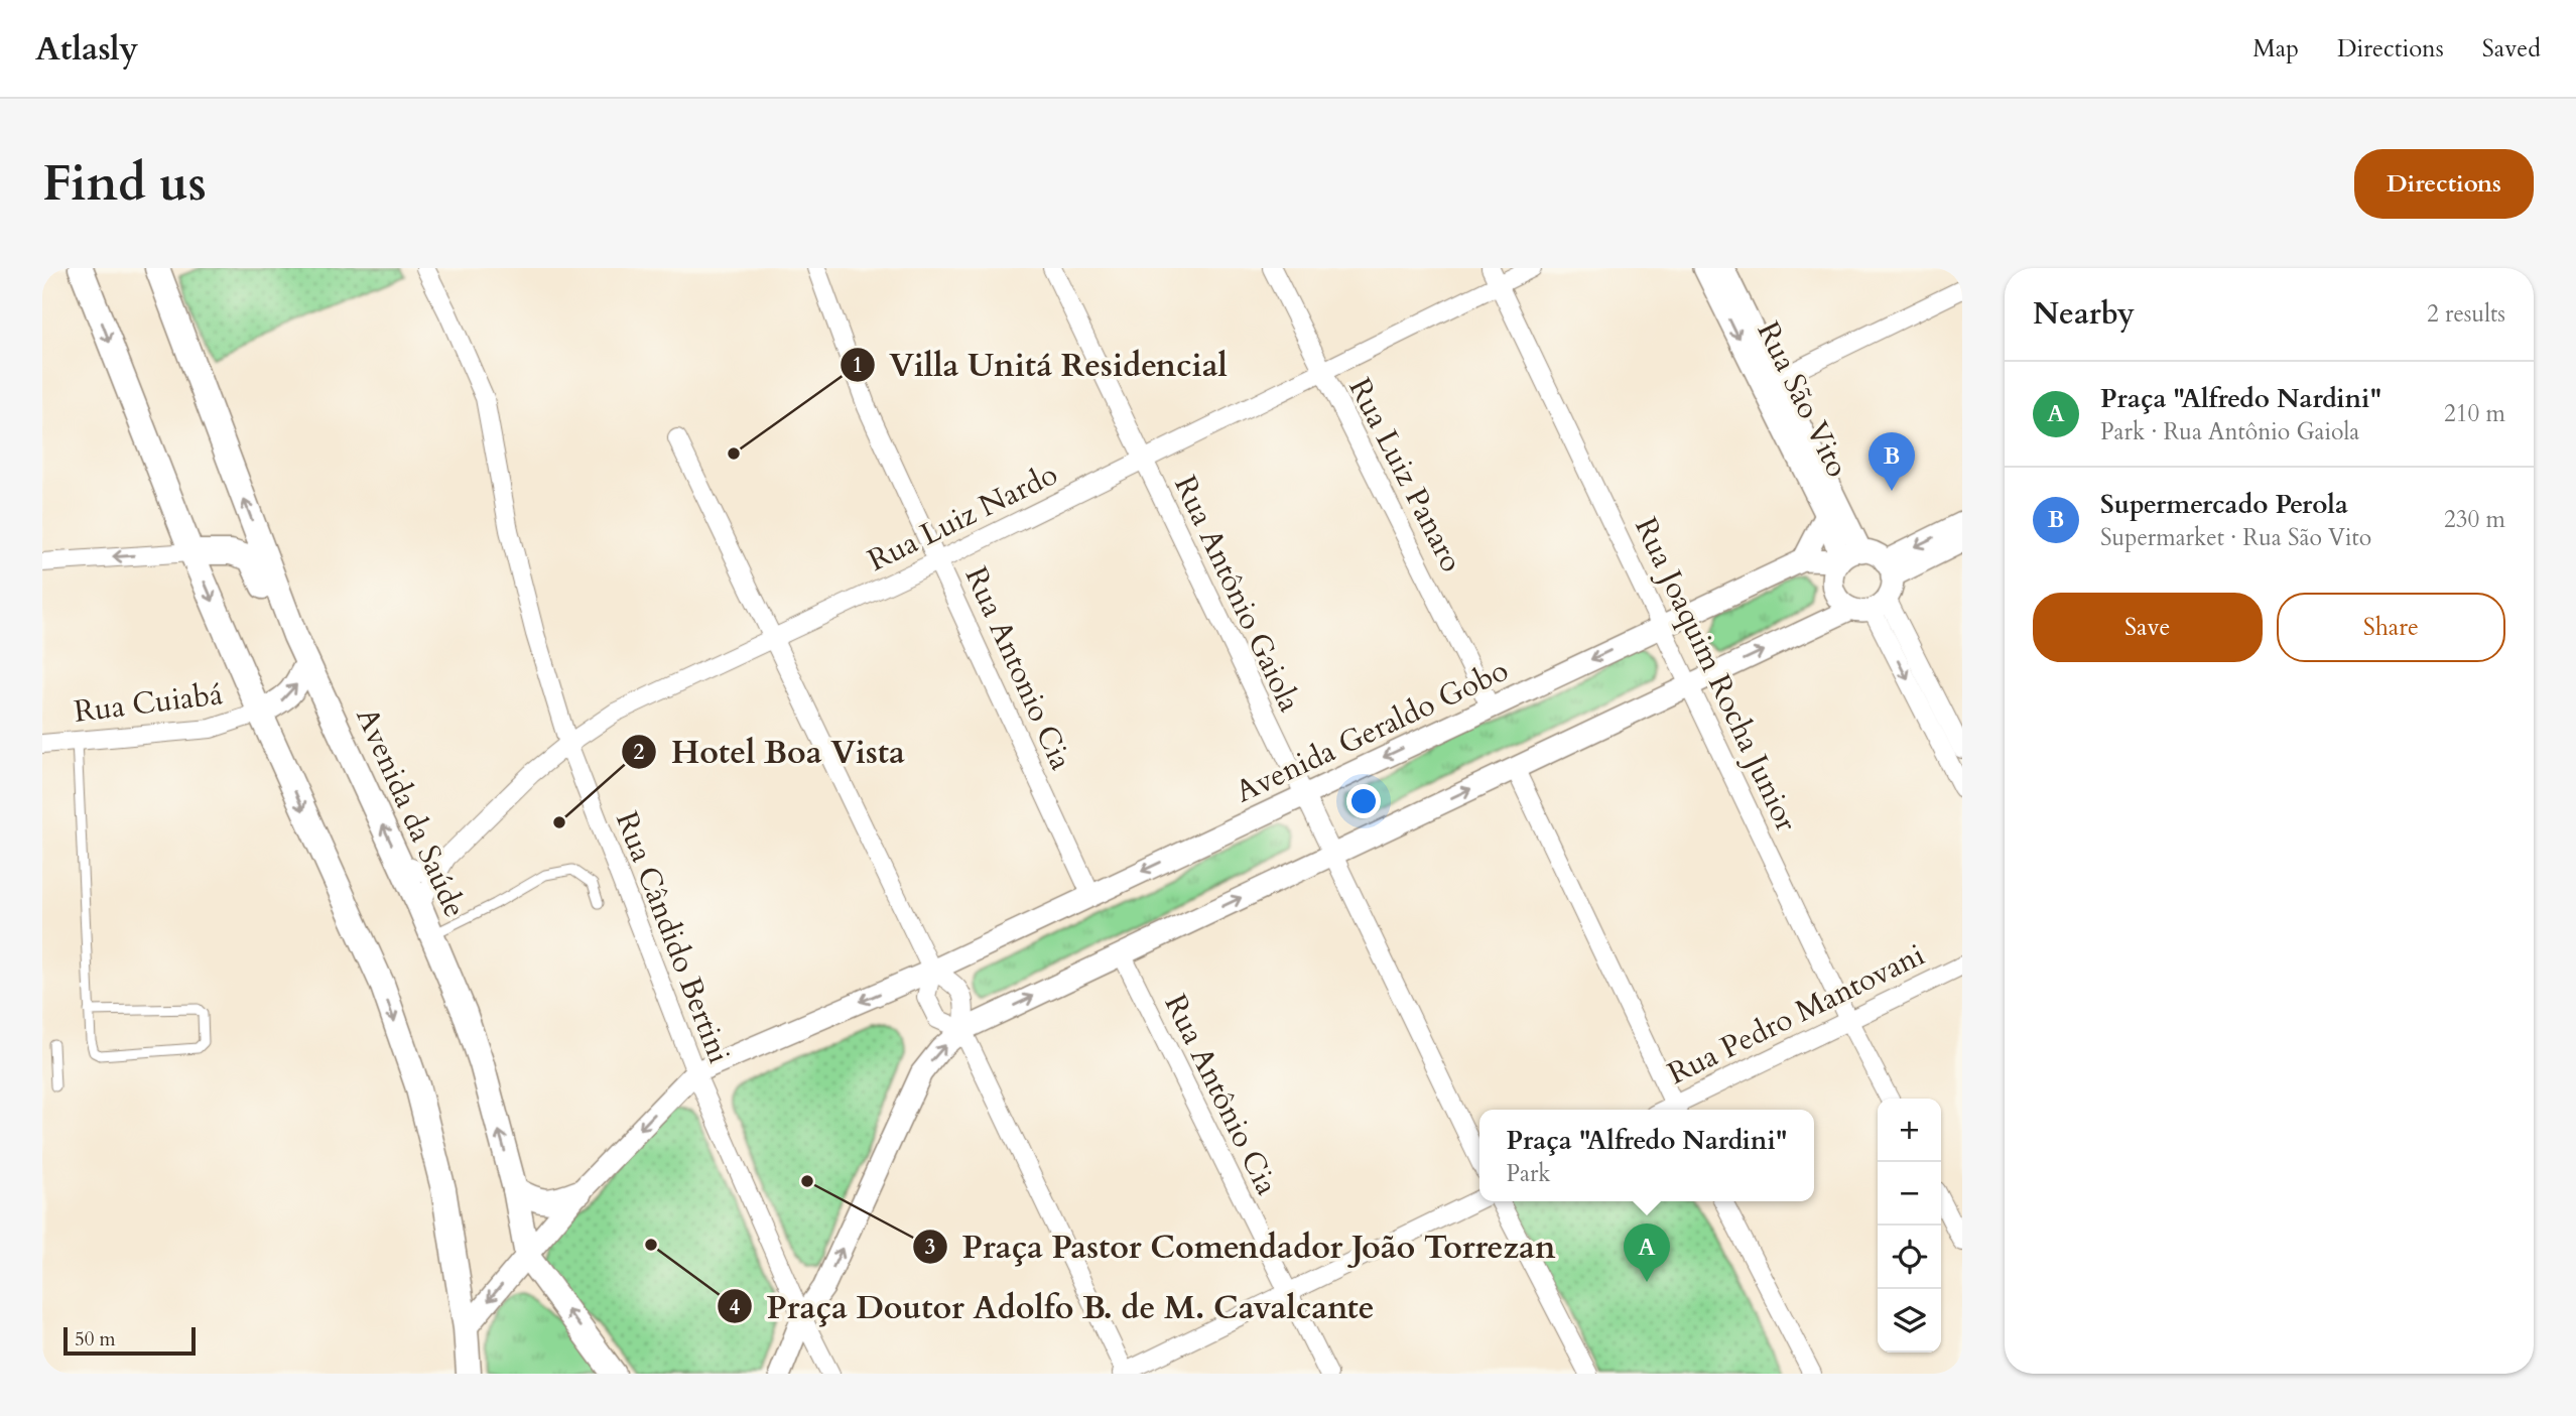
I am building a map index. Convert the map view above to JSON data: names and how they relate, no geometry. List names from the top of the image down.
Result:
{
  "streets": {
    "main road": ["Avenida da Saúde"],
    "street": [
      "Rua São Vito",
      "Rua Luiz Panaro",
      "Rua Luiz Nardo",
      "Rua Antônio Gaiola",
      "Rua Antonio Cia",
      "Rua Joaquim Rocha Junior",
      "Rua Cuiabá",
      "Avenida Geraldo Gobo",
      "Rua Cândido Bertini",
      "Rua Pedro Mantovani",
      "Rua Antônio Cia"
    ]
  },
  "crossings": [
    ["Rua São Vito", "Avenida Geraldo Gobo"],
    ["Rua Luiz Panaro", "Rua Luiz Nardo"],
    ["Rua Luiz Panaro", "Avenida Geraldo Gobo"],
    ["Rua Luiz Nardo", "Rua Antônio Gaiola"],
    ["Rua Luiz Nardo", "Rua Antonio Cia"],
    ["Rua Luiz Nardo", "Rua Joaquim Rocha Junior"],
    ["Rua Luiz Nardo", "Avenida da Saúde"],
    ["Rua Luiz Nardo", "Rua Cândido Bertini"],
    ["Rua Antônio Gaiola", "Avenida Geraldo Gobo"],
    ["Rua Antonio Cia", "Avenida Geraldo Gobo"],
    ["Rua Joaquim Rocha Junior", "Avenida Geraldo Gobo"],
    ["Rua Joaquim Rocha Junior", "Rua Pedro Mantovani"],
    ["Avenida Geraldo Gobo", "Rua Cândido Bertini"]
  ],
  "places": [
    "Villa Unitá Residencial",
    "Hotel Boa Vista",
    "Praça Pastor Comendador João Torrezan",
    "Praça Doutor Adolfo B. de M. Cavalcante"
  ],
  "scale_bar": "50 m",
  "page": {
    "header": "Atlasly",
    "nav": ["Map", "Directions", "Saved"],
    "buttons": [
      "Directions",
      ["Save", "Share"]
    ],
    "title": "Find us",
    "heading": ["Nearby", "2 results"],
    "list": [
      {
        "mark": "A",
        "name": "Praça \"Alfredo Nardini\"",
        "note": "Park · Rua Antônio Gaiola",
        "value": "210 m"
      },
      {
        "mark": "B",
        "name": "Supermercado Perola",
        "note": "Supermarket · Rua São Vito",
        "value": "230 m"
      }
    ],
    "pins": ["B", "A"],
    "map_buttons": ["+", "−"],
    "popup": ["Praça \"Alfredo Nardini\"", "Park"],
    "scale": "50 m"
  }
}
